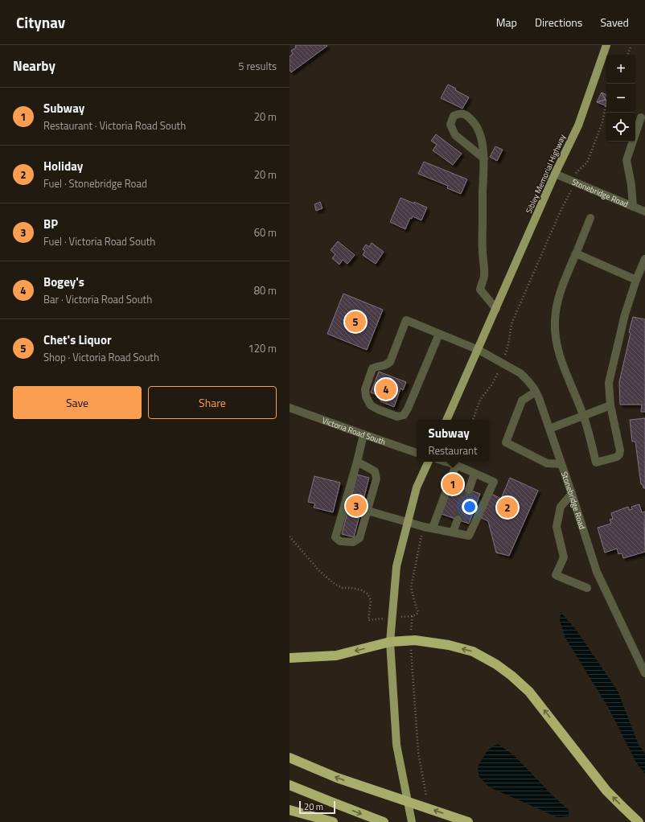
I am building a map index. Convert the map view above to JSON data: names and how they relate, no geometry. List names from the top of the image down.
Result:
{
  "streets": {
    "main road": ["Sibley Memorial Highway"],
    "street": ["Stonebridge Road", "Victoria Road South"]
  },
  "crossings": [
    ["Sibley Memorial Highway", "Stonebridge Road"]
  ],
  "scale_bar": "20 m",
  "page": {
    "header": "Citynav",
    "nav": ["Map", "Directions", "Saved"],
    "heading": ["Nearby", "5 results"],
    "map_buttons": ["+", "−"],
    "list": [
      {
        "mark": "1",
        "name": "Subway",
        "note": "Restaurant · Victoria Road South",
        "value": "20 m"
      },
      {
        "mark": "2",
        "name": "Holiday",
        "note": "Fuel · Stonebridge Road",
        "value": "20 m"
      },
      {
        "mark": "3",
        "name": "BP",
        "note": "Fuel · Victoria Road South",
        "value": "60 m"
      },
      {
        "mark": "4",
        "name": "Bogey's",
        "note": "Bar · Victoria Road South",
        "value": "80 m"
      },
      {
        "mark": "5",
        "name": "Chet's Liquor",
        "note": "Shop · Victoria Road South",
        "value": "120 m"
      }
    ],
    "pins": [
      "5",
      "4",
      "1",
      "3",
      "2"
    ],
    "buttons": ["Save", "Share"],
    "popup": ["Subway", "Restaurant"],
    "scale": "20 m"
  }
}
